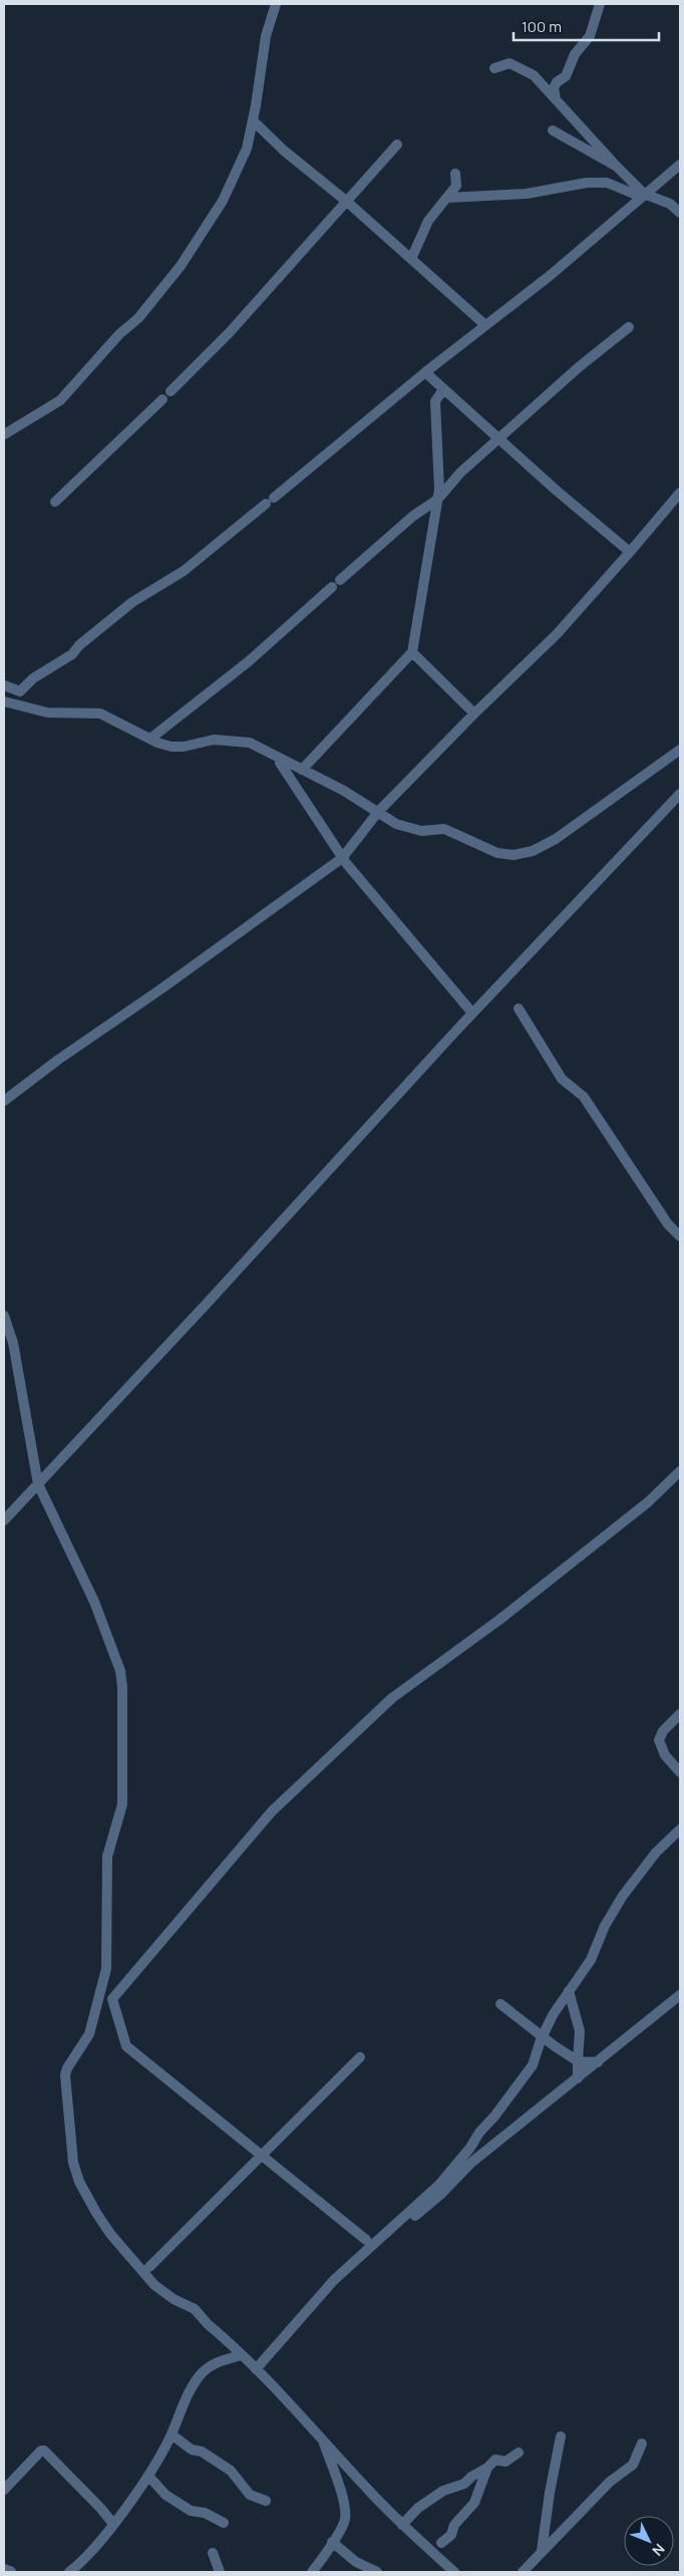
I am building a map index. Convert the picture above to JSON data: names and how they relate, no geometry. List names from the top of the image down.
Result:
{
  "scale_bar": "100 m",
  "north": "bottom right"
}
